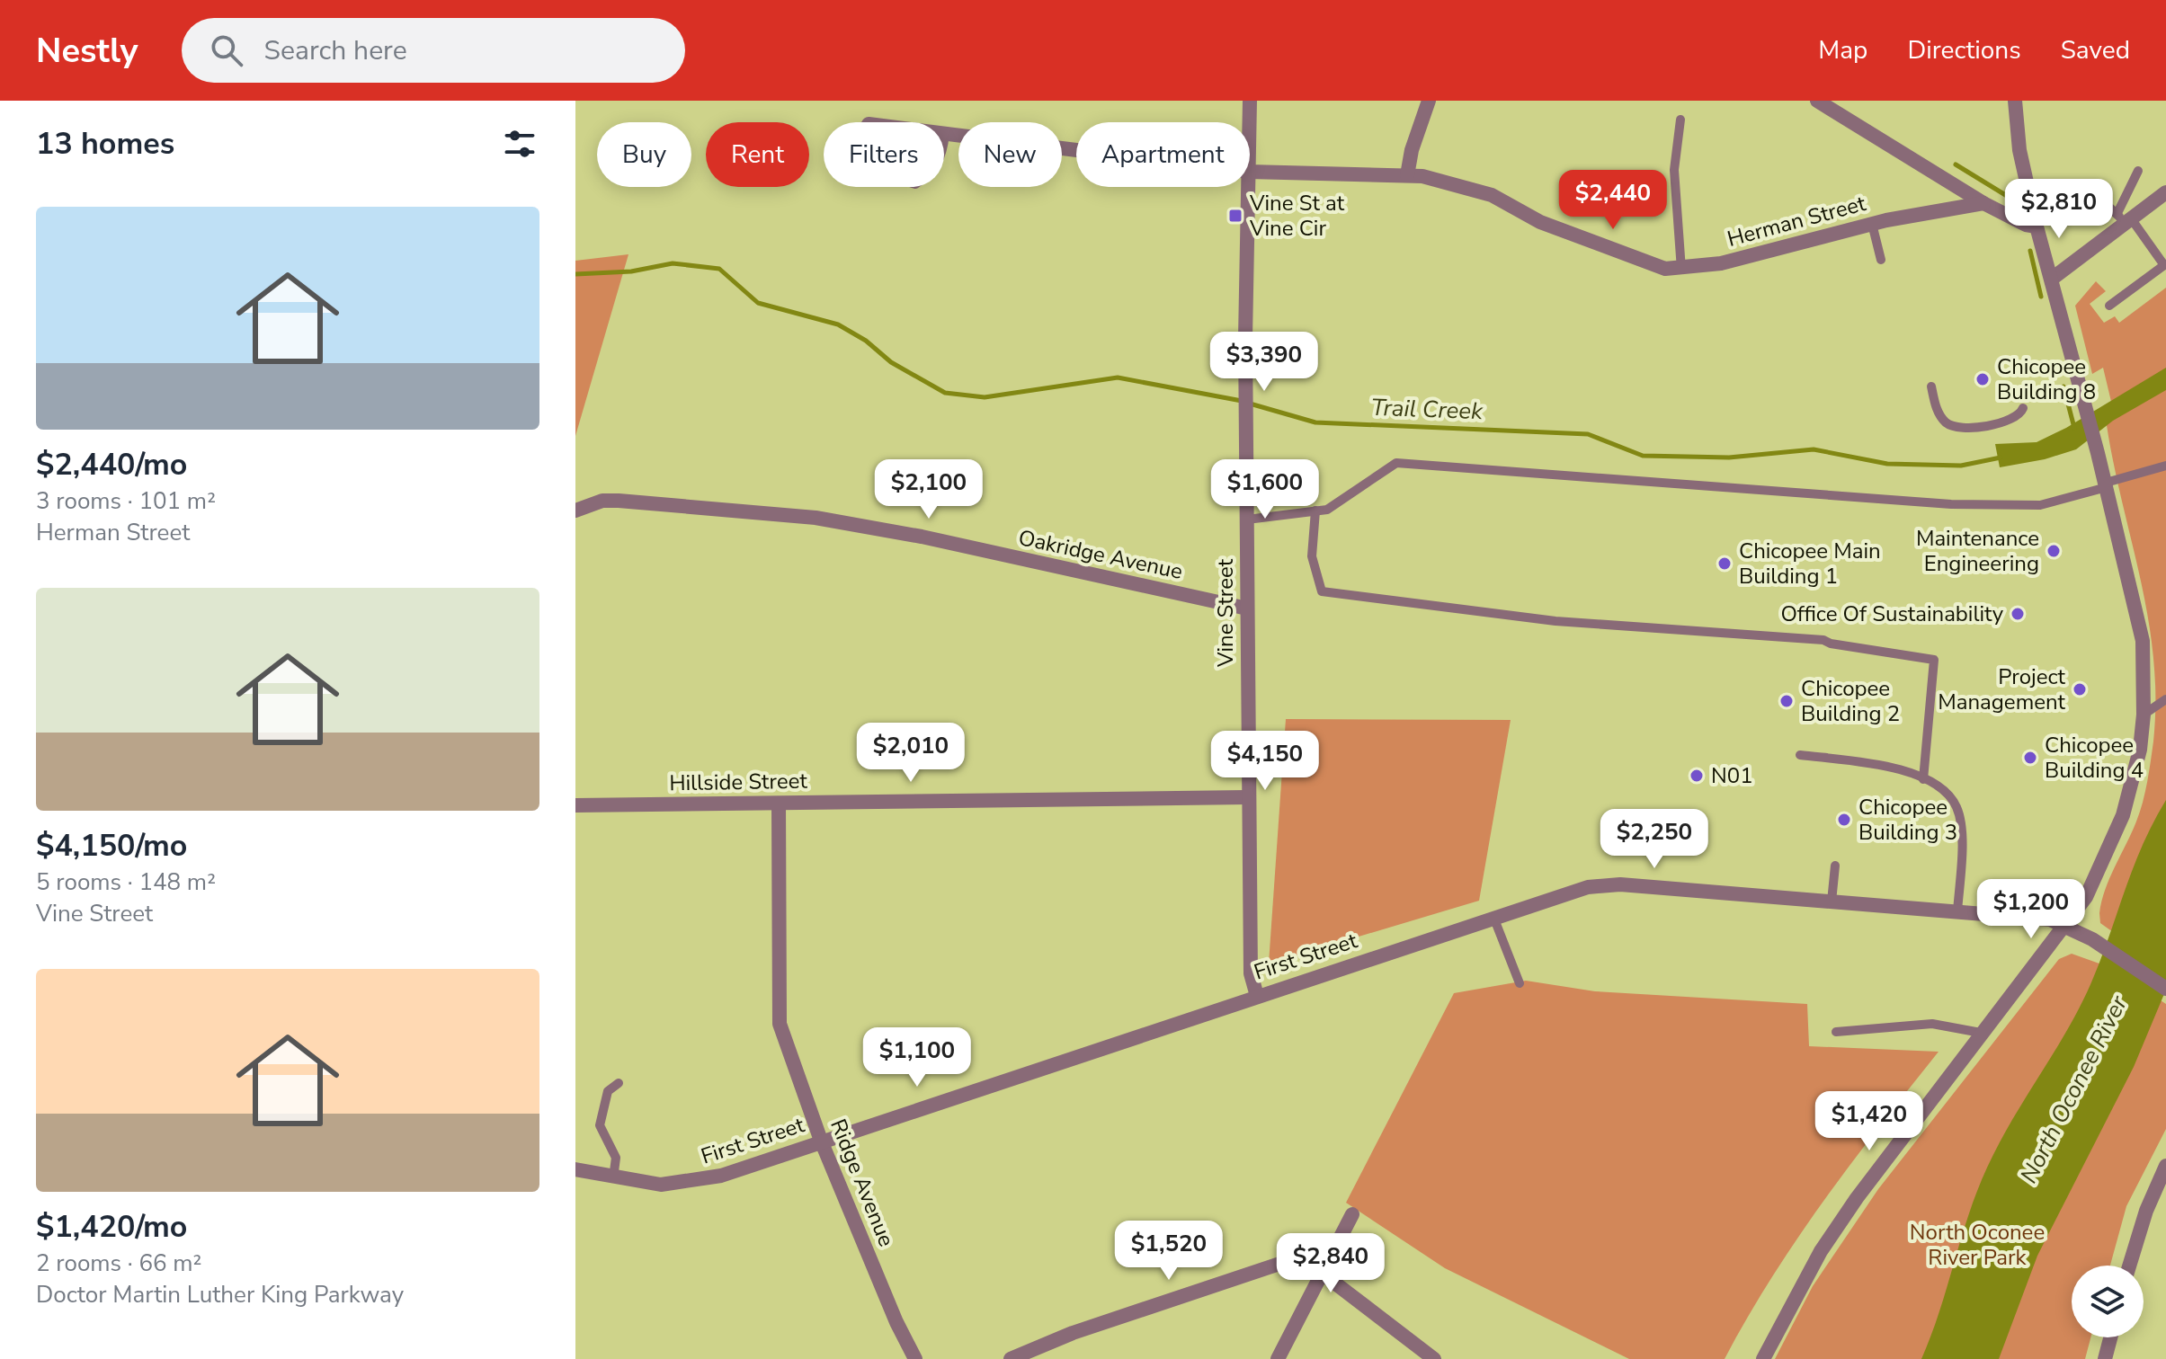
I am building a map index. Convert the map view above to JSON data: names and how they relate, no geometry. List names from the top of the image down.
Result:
{
  "streets": {
    "street": [
      "Herman Street",
      "Oakridge Avenue",
      "Vine Street",
      "Hillside Street",
      "First Street",
      "Ridge Avenue"
    ]
  },
  "crossings": [
    ["Oakridge Avenue", "Vine Street"],
    ["Vine Street", "Hillside Street"],
    ["Vine Street", "First Street"],
    ["Hillside Street", "Ridge Avenue"],
    ["First Street", "Ridge Avenue"]
  ],
  "water": ["Trail Creek", "North Oconee River"],
  "parks": ["North Oconee River Park"],
  "places": {
    "transit": ["Vine St at Vine Cir"],
    "other": [
      "Chicopee Building 8",
      "Maintenance Engineering",
      "Chicopee Main Building 1",
      "Office Of Sustainability",
      "Project Management",
      "Chicopee Building 2",
      "Chicopee Building 4",
      "N01",
      "Chicopee Building 3"
    ]
  },
  "page": {
    "header": "Nestly",
    "search": "Search here",
    "nav": ["Map", "Directions", "Saved"],
    "heading": "13 homes",
    "chip": [
      "Buy",
      "Rent",
      "Filters",
      "New",
      "Apartment"
    ],
    "price": [
      "$2,440",
      "$2,810",
      "$3,390",
      "$2,100",
      "$1,600",
      "$2,010",
      "$4,150",
      "$2,250",
      "$1,200",
      "$1,100",
      "$1,420",
      "$1,520",
      "$2,840"
    ],
    "list": [
      {
        "name": "$2,440/mo",
        "note": "3 rooms · 101 m² · Herman Street"
      },
      {
        "name": "$4,150/mo",
        "note": "5 rooms · 148 m² · Vine Street"
      },
      {
        "name": "$1,420/mo",
        "note": "2 rooms · 66 m² · Doctor Martin Luther King Parkway"
      }
    ]
  }
}
